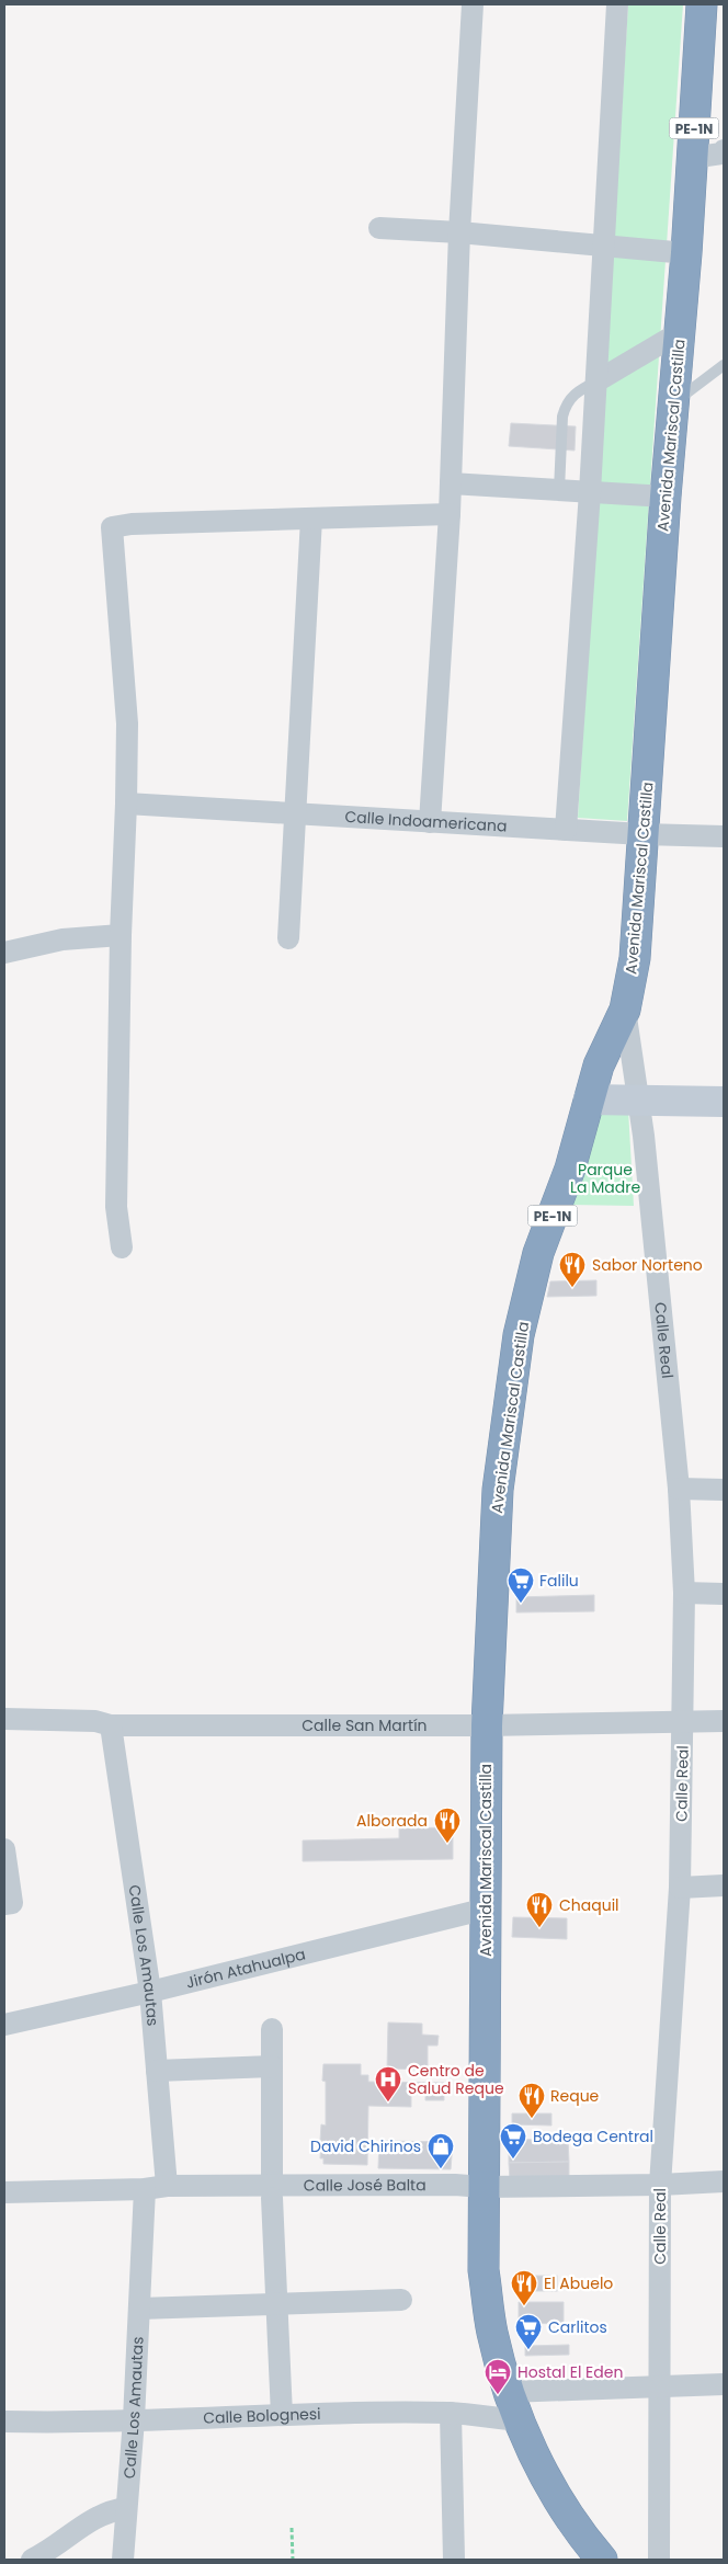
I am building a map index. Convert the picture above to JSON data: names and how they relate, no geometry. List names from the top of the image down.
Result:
{
  "streets": {
    "highway": ["PE-1N", "Avenida Mariscal Castilla"],
    "street": [
      "Calle Indoamericana",
      "Calle Real",
      "Calle San Martín",
      "Calle Los Amautas",
      "Jirón Atahualpa",
      "Calle José Balta",
      "Calle Bolognesi"
    ]
  },
  "crossings": [
    ["Avenida Mariscal Castilla", "Calle Indoamericana"],
    ["Avenida Mariscal Castilla", "Calle Real"],
    ["Avenida Mariscal Castilla", "Calle San Martín"],
    ["Avenida Mariscal Castilla", "Jirón Atahualpa"],
    ["Avenida Mariscal Castilla", "Calle José Balta"],
    ["Avenida Mariscal Castilla", "Calle Bolognesi"],
    ["Calle Real", "Calle San Martín"],
    ["Calle Real", "Calle José Balta"],
    ["Calle San Martín", "Calle Los Amautas"],
    ["Calle Los Amautas", "Jirón Atahualpa"],
    ["Calle Los Amautas", "Calle José Balta"],
    ["Calle Los Amautas", "Calle Bolognesi"]
  ],
  "parks": ["Parque La Madre"],
  "places": {
    "restaurant": [
      "Sabor Norteno",
      "Alborada",
      "Chaquil",
      "Reque",
      "El Abuelo"
    ],
    "supermarket": ["Falilu", "Bodega Central", "Carlitos"],
    "hospital": ["Centro de Salud Reque"],
    "shop": ["David Chirinos"],
    "hotel": ["Hostal El Eden"]
  }
}
